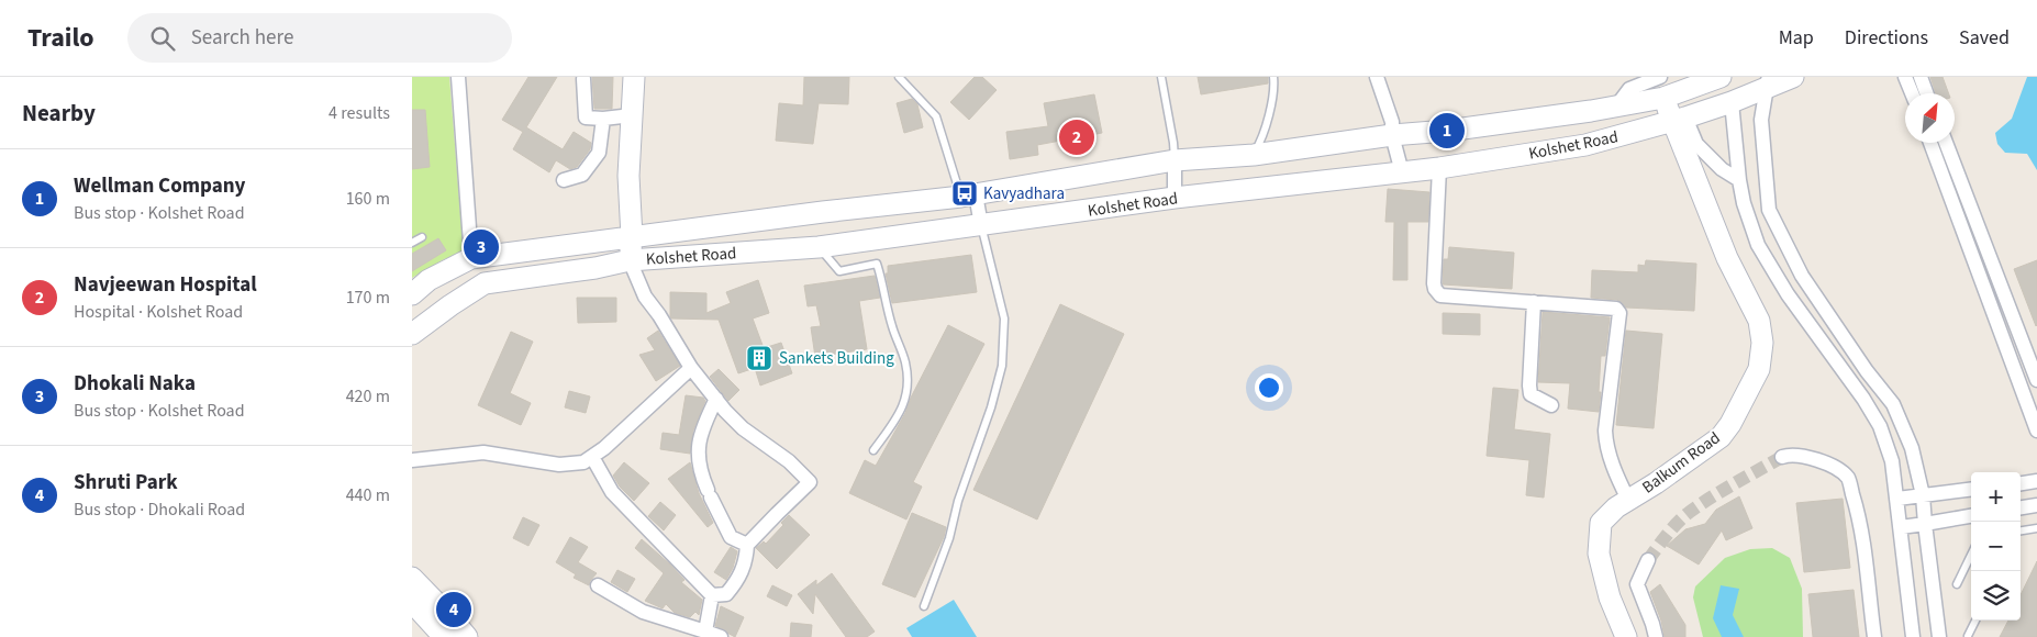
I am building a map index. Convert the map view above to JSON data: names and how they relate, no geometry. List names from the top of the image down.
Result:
{
  "streets": {
    "street": ["Kolshet Road", "Balkum Road"]
  },
  "crossings": [
    ["Kolshet Road", "Balkum Road"]
  ],
  "places": {
    "bus stop": ["Kavyadhara"],
    "building": ["Sankets Building"]
  },
  "north": "top right",
  "page": {
    "header": "Trailo",
    "search": "Search here",
    "nav": ["Map", "Directions", "Saved"],
    "heading": ["Nearby", "4 results"],
    "pins": [
      "1",
      "2",
      "3",
      "4"
    ],
    "list": [
      {
        "mark": "1",
        "name": "Wellman Company",
        "note": "Bus stop · Kolshet Road",
        "value": "160 m"
      },
      {
        "mark": "2",
        "name": "Navjeewan Hospital",
        "note": "Hospital · Kolshet Road",
        "value": "170 m"
      },
      {
        "mark": "3",
        "name": "Dhokali Naka",
        "note": "Bus stop · Kolshet Road",
        "value": "420 m"
      },
      {
        "mark": "4",
        "name": "Shruti Park",
        "note": "Bus stop · Dhokali Road",
        "value": "440 m"
      }
    ],
    "map_buttons": ["+", "−"]
  }
}
